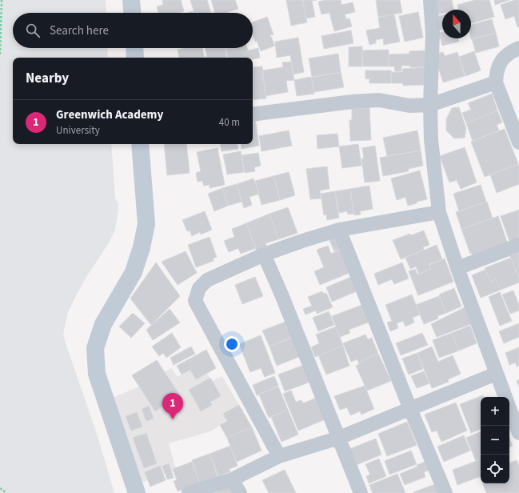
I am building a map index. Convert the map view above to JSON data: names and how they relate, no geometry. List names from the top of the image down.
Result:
{
  "north": "top",
  "page": {
    "search": "Search here",
    "heading": "Nearby",
    "list": [
      {
        "mark": "1",
        "name": "Greenwich Academy",
        "note": "University",
        "value": "40 m"
      }
    ],
    "pins": "1",
    "map_buttons": ["+", "−"]
  }
}
